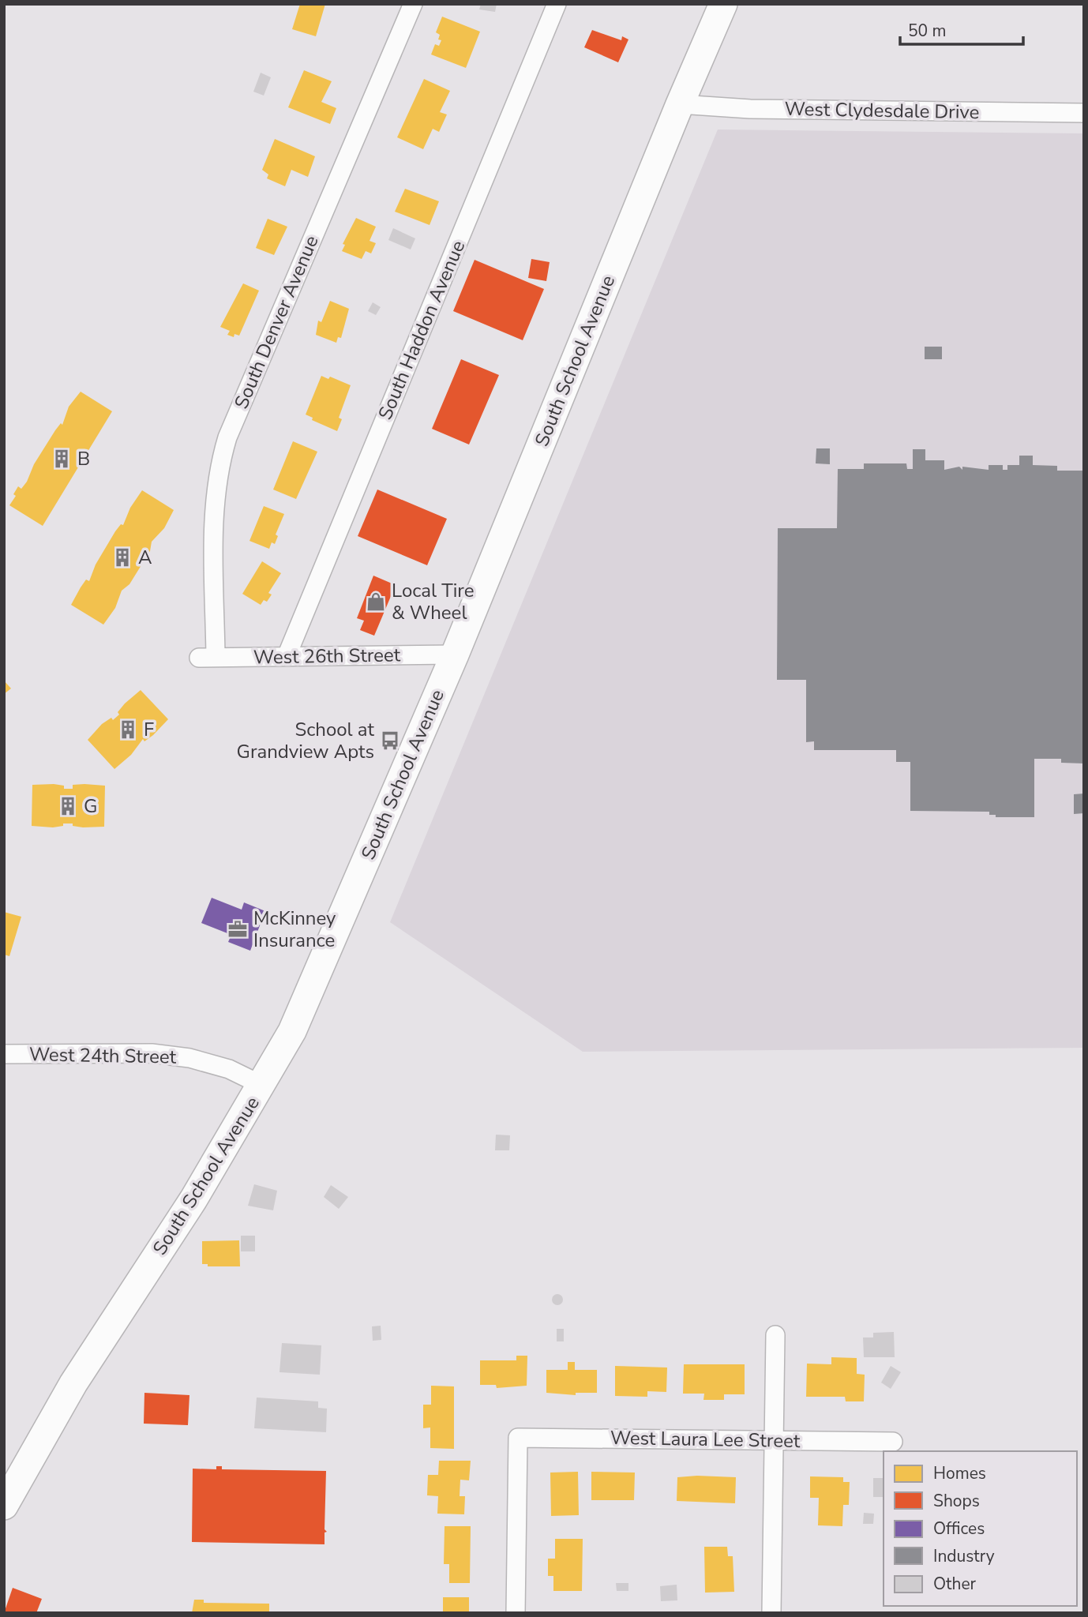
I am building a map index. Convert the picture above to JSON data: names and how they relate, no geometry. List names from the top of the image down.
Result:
{
  "streets": {
    "main road": ["South School Avenue"],
    "street": [
      "West Clydesdale Drive",
      "South Denver Avenue",
      "South Haddon Avenue",
      "West 26th Street",
      "West 24th Street",
      "West Laura Lee Street"
    ]
  },
  "crossings": [
    ["West Clydesdale Drive", "South School Avenue"],
    ["South Denver Avenue", "West 26th Street"],
    ["South Haddon Avenue", "West 26th Street"],
    ["South School Avenue", "West 26th Street"],
    ["South School Avenue", "West 24th Street"]
  ],
  "places": {
    "building": [
      "B",
      "A",
      "F",
      "G"
    ],
    "shop": ["Local Tire & Wheel"],
    "bus stop": ["School at Grandview Apts"],
    "office": ["McKinney Insurance"]
  },
  "legend": [
    "Homes",
    "Shops",
    "Offices",
    "Industry",
    "Other"
  ],
  "scale_bar": "50 m"
}
